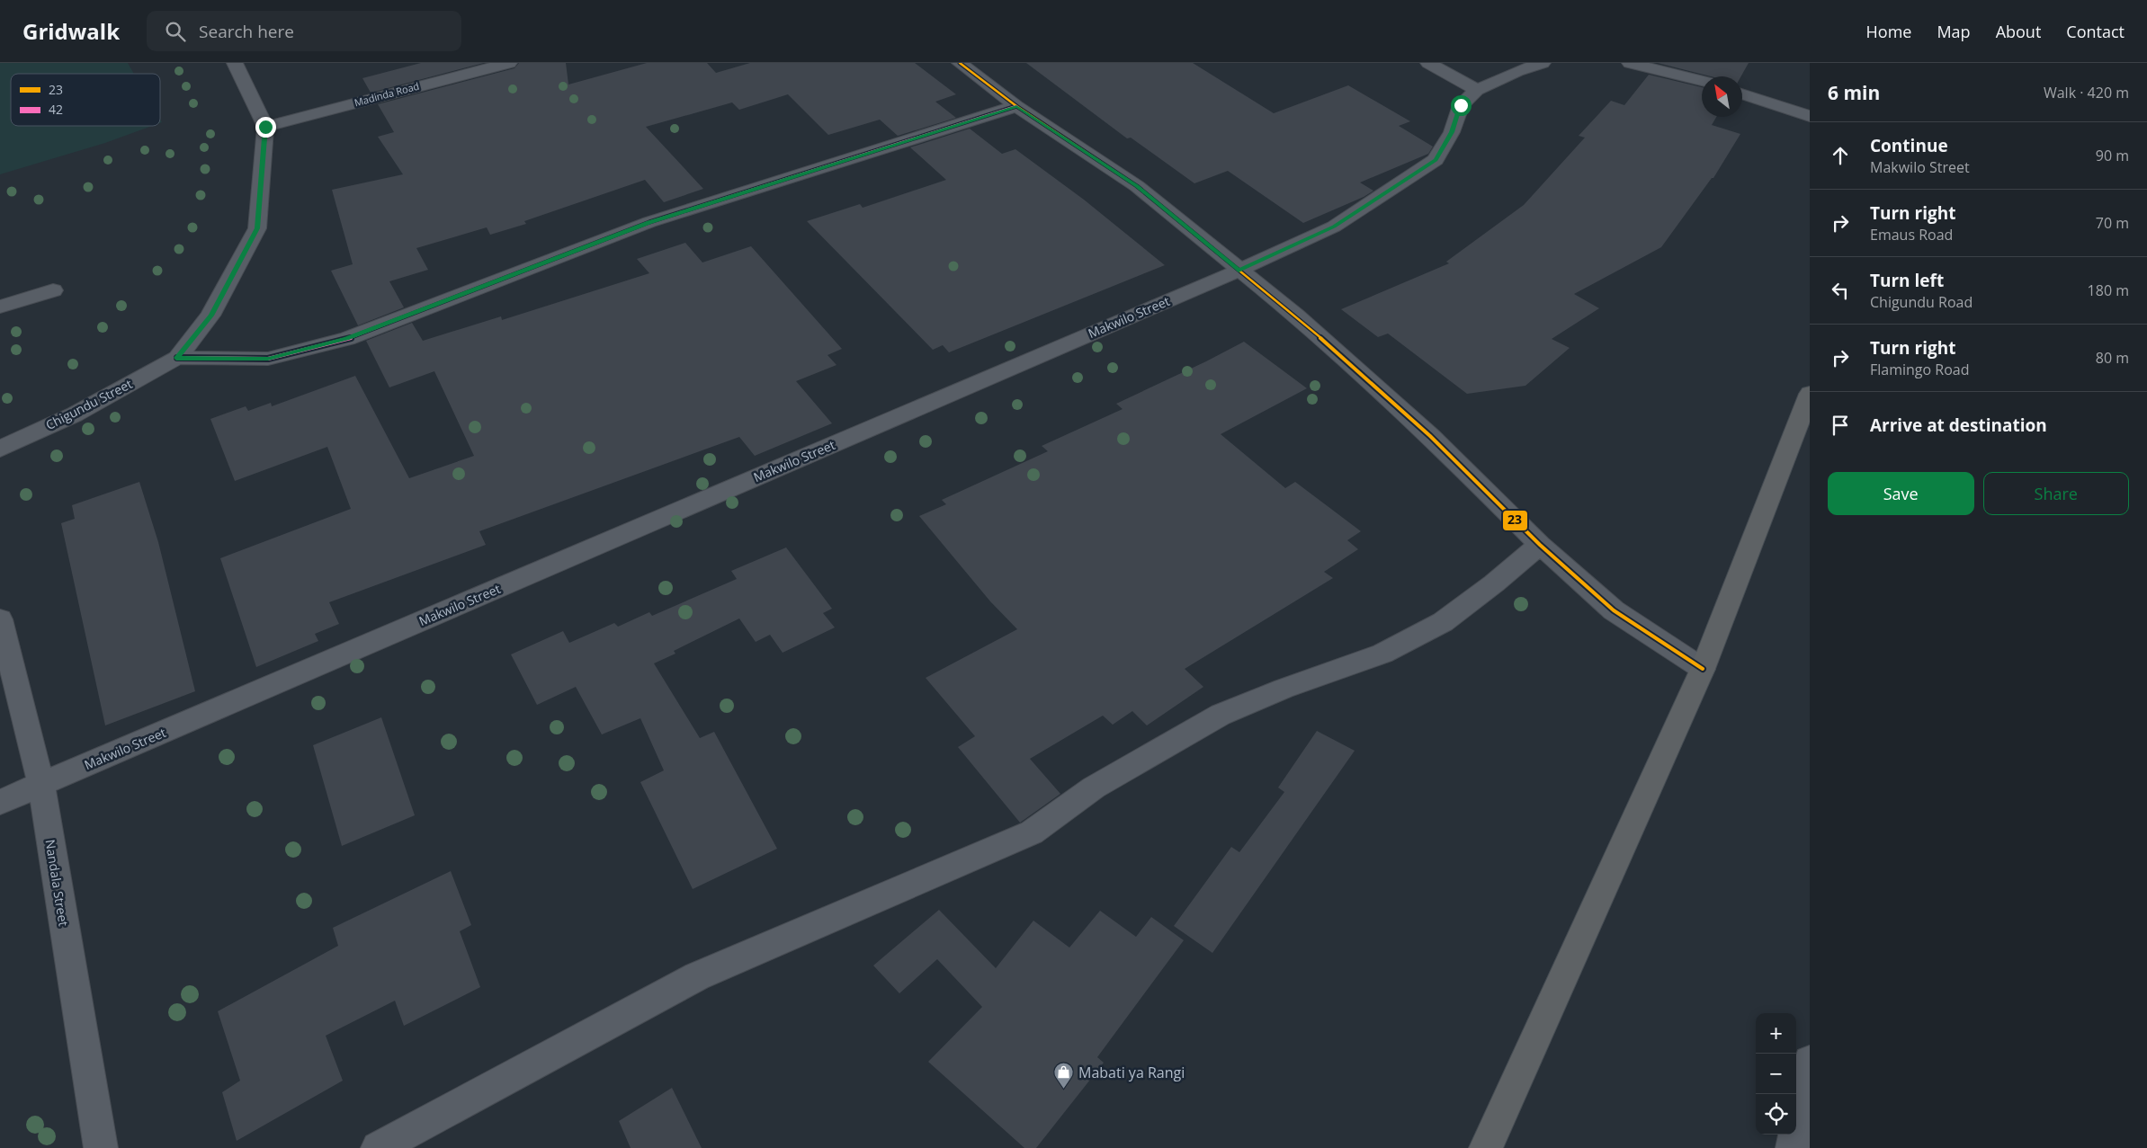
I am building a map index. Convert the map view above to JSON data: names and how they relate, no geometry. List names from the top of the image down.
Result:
{
  "streets": {
    "street": [
      "Madinda Road",
      "Makwilo Street",
      "Chigundu Street",
      "Nandala Street"
    ]
  },
  "crossings": [
    ["Makwilo Street", "Nandala Street"]
  ],
  "places": {
    "shop": ["Mabati ya Rangi"]
  },
  "lines": ["transit line 23", "transit line 42"],
  "legend": ["23", "42"],
  "north": "top left",
  "page": {
    "header": "Gridwalk",
    "search": "Search here",
    "nav": [
      "Home",
      "Map",
      "About",
      "Contact"
    ],
    "heading": ["6 min", "Walk · 420 m"],
    "list": [
      ["Continue", "Makwilo Street", "90 m"],
      ["Turn right", "Emaus Road", "70 m"],
      ["Turn left", "Chigundu Road", "180 m"],
      ["Turn right", "Flamingo Road", "80 m"],
      "Arrive at destination"
    ],
    "buttons": ["Save", "Share"],
    "map_buttons": ["+", "−"]
  }
}
